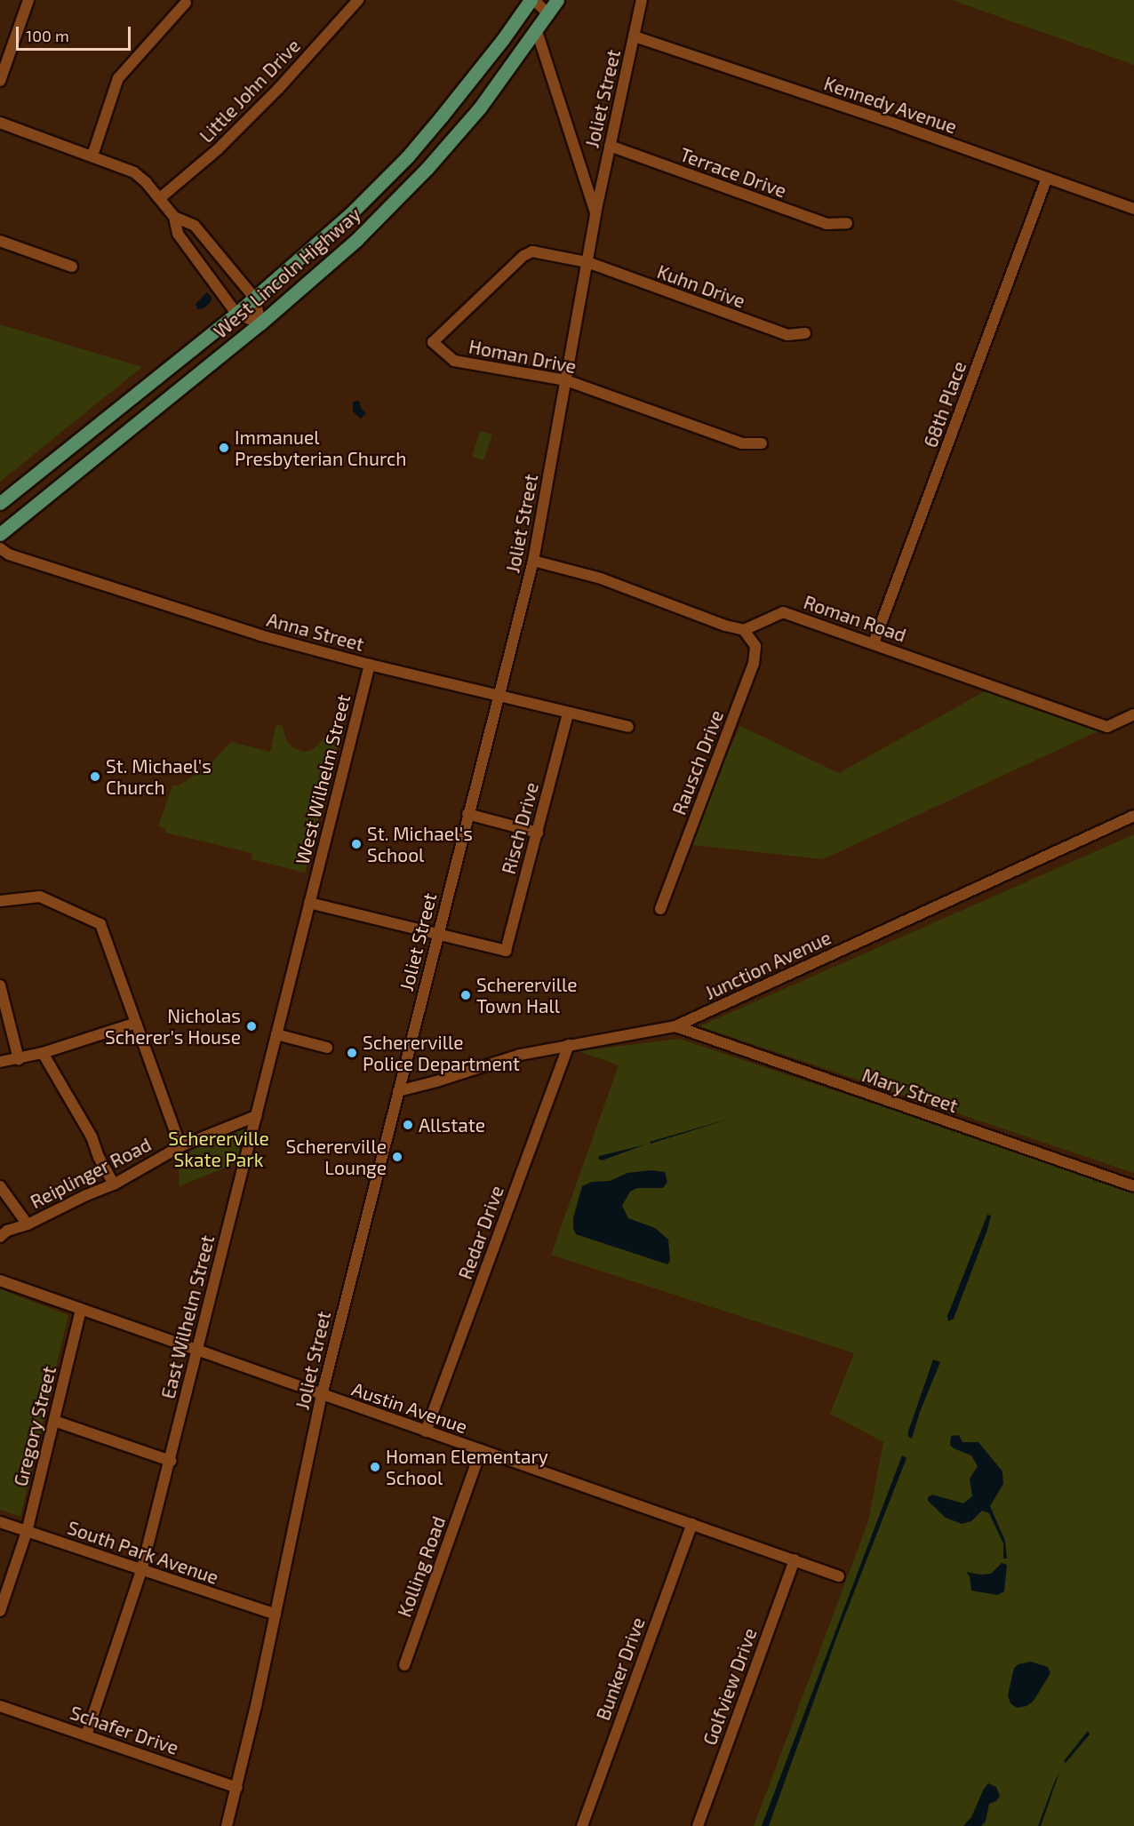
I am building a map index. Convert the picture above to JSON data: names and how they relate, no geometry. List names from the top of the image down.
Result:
{
  "streets": {
    "main road": ["West Lincoln Highway"],
    "street": [
      "Little John Drive",
      "Joliet Street",
      "Kennedy Avenue",
      "Terrace Drive",
      "Kuhn Drive",
      "Homan Drive",
      "68th Place",
      "Roman Road",
      "Anna Street",
      "Rausch Drive",
      "West Wilhelm Street",
      "Risch Drive",
      "Junction Avenue",
      "Mary Street",
      "Reiplinger Road",
      "Redar Drive",
      "East Wilhelm Street",
      "Austin Avenue",
      "Gregory Street",
      "South Park Avenue",
      "Kolling Road",
      "Bunker Drive",
      "Golfview Drive",
      "Schafer Drive"
    ]
  },
  "crossings": [
    ["Joliet Street", "Kennedy Avenue"],
    ["Joliet Street", "Terrace Drive"],
    ["Joliet Street", "Kuhn Drive"],
    ["Joliet Street", "Homan Drive"],
    ["Joliet Street", "Anna Street"],
    ["Joliet Street", "Risch Drive"],
    ["Joliet Street", "Junction Avenue"],
    ["Joliet Street", "Austin Avenue"],
    ["Joliet Street", "South Park Avenue"],
    ["Joliet Street", "Schafer Drive"],
    ["Kennedy Avenue", "68th Place"],
    ["Kuhn Drive", "Homan Drive"],
    ["68th Place", "Roman Road"],
    ["Roman Road", "Rausch Drive"],
    ["Anna Street", "West Wilhelm Street"],
    ["Anna Street", "Risch Drive"],
    ["West Wilhelm Street", "East Wilhelm Street"],
    ["Junction Avenue", "Mary Street"],
    ["Junction Avenue", "Redar Drive"],
    ["Reiplinger Road", "East Wilhelm Street"],
    ["Redar Drive", "Austin Avenue"],
    ["East Wilhelm Street", "Austin Avenue"],
    ["East Wilhelm Street", "South Park Avenue"],
    ["East Wilhelm Street", "Schafer Drive"],
    ["Austin Avenue", "Gregory Street"],
    ["Austin Avenue", "Kolling Road"],
    ["Austin Avenue", "Bunker Drive"],
    ["Austin Avenue", "Golfview Drive"],
    ["Gregory Street", "South Park Avenue"]
  ],
  "parks": ["Schererville Skate Park"],
  "places": [
    "Immanuel Presbyterian Church",
    "St. Michael's Church",
    "St. Michael's School",
    "Schererville Town Hall",
    "Nicholas Scherer's House",
    "Schererville Police Department",
    "Allstate",
    "Schererville Lounge",
    "Homan Elementary School"
  ],
  "scale_bar": "100 m"
}
